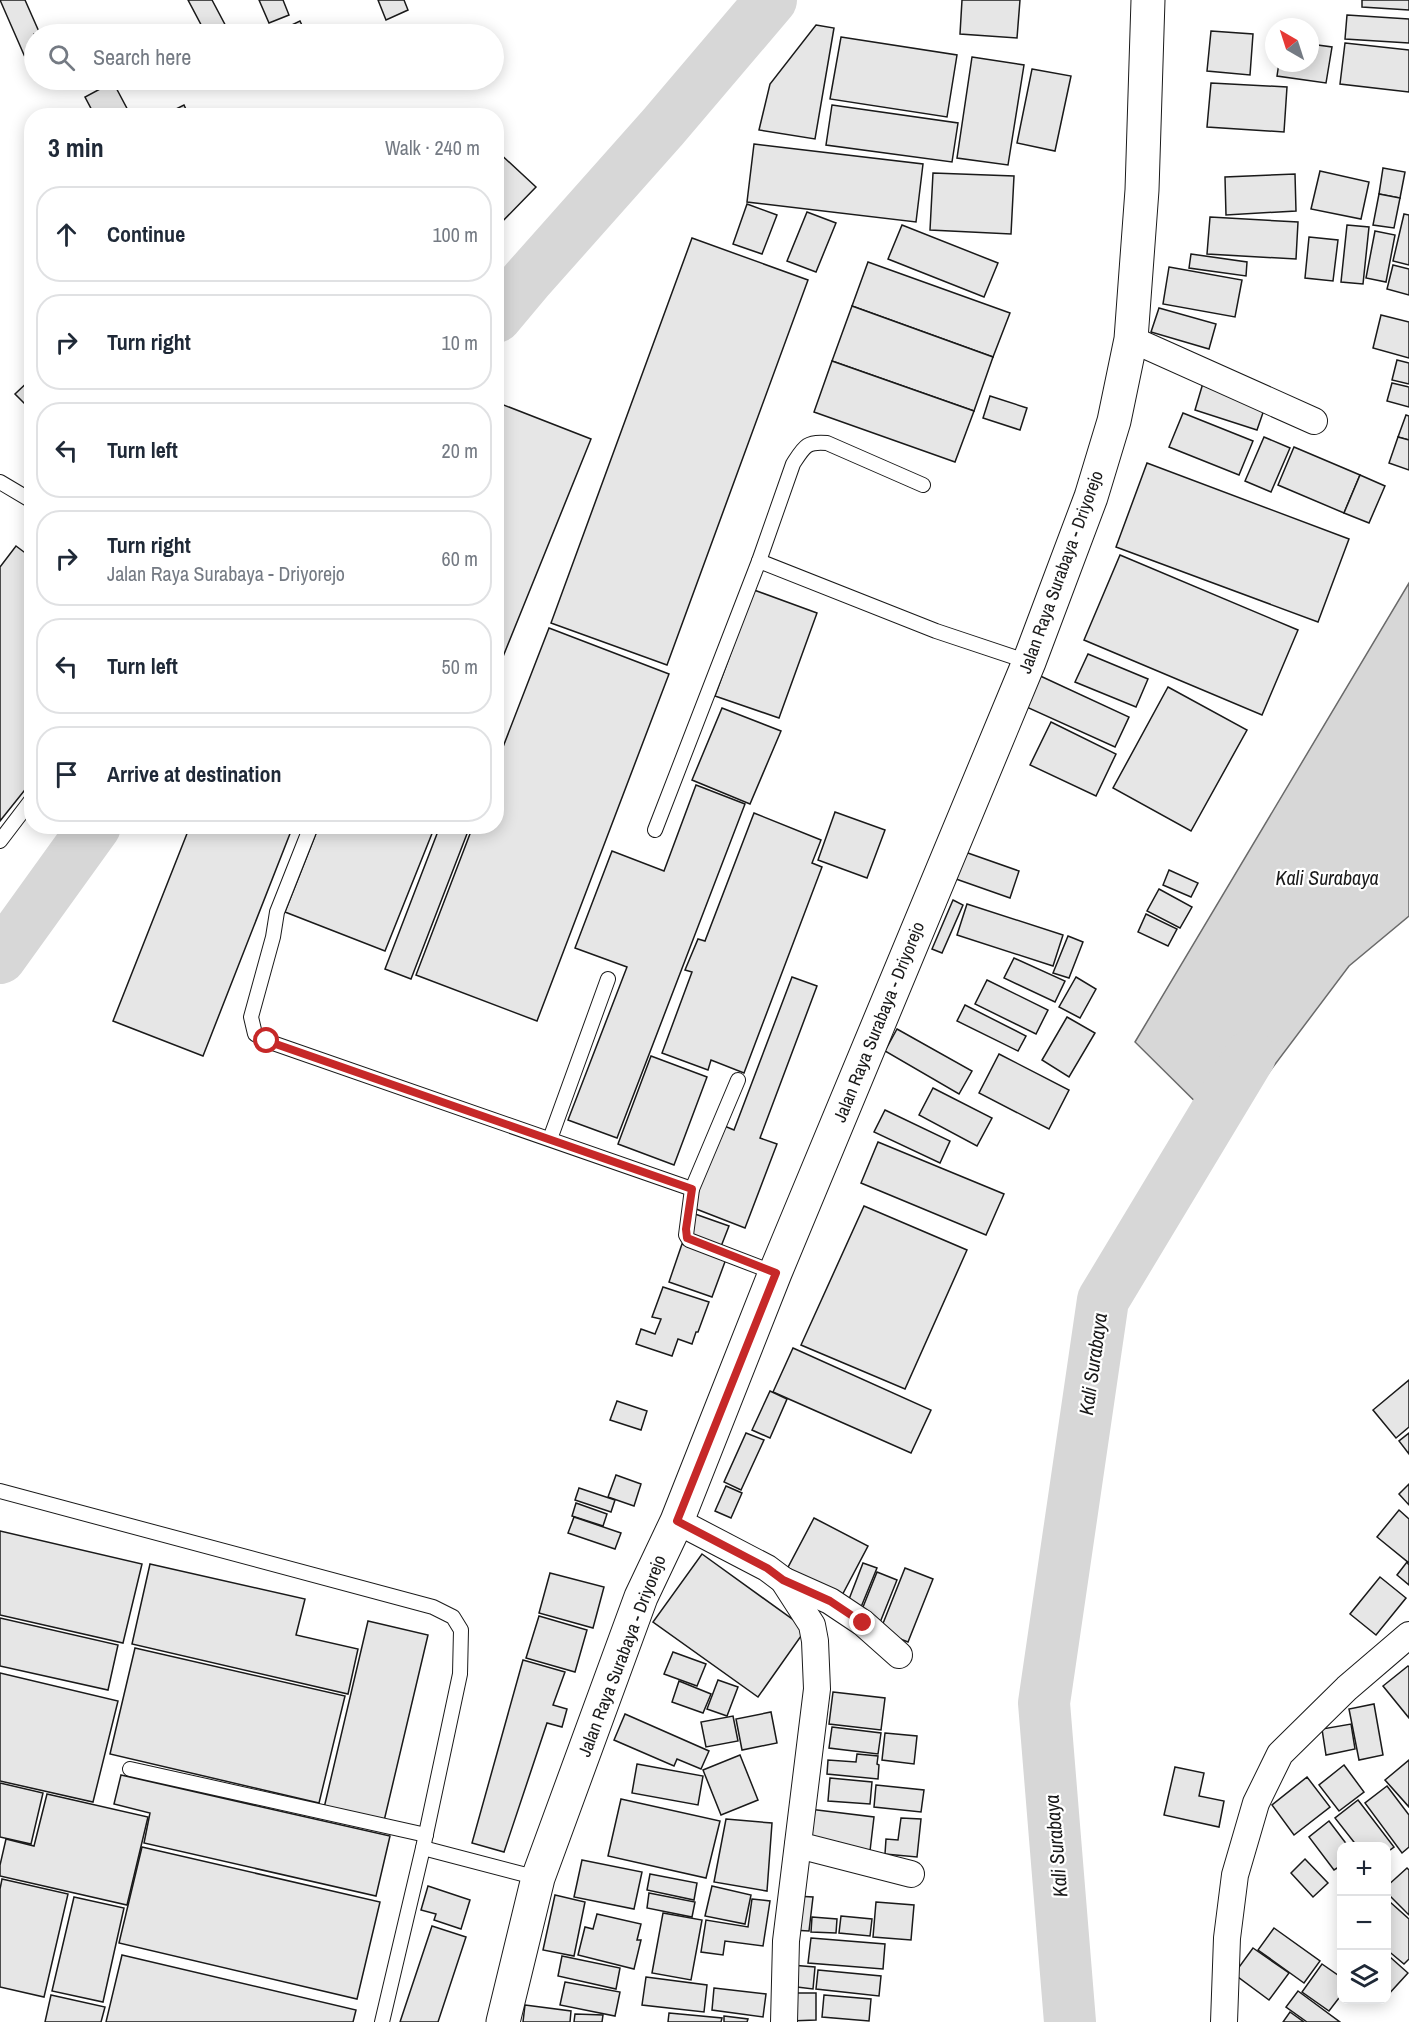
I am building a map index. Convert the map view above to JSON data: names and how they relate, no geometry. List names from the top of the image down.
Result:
{
  "streets": {
    "main road": ["Jalan Raya Surabaya - Driyorejo"]
  },
  "water": ["Kali Surabaya"],
  "north": "top left",
  "page": {
    "search": "Search here",
    "heading": ["3 min", "Walk · 240 m"],
    "list": [
      ["Continue", "100 m"],
      ["Turn right", "10 m"],
      ["Turn left", "20 m"],
      ["Turn right", "Jalan Raya Surabaya - Driyorejo", "60 m"],
      ["Turn left", "50 m"],
      "Arrive at destination"
    ],
    "map_buttons": ["+", "−"]
  }
}
